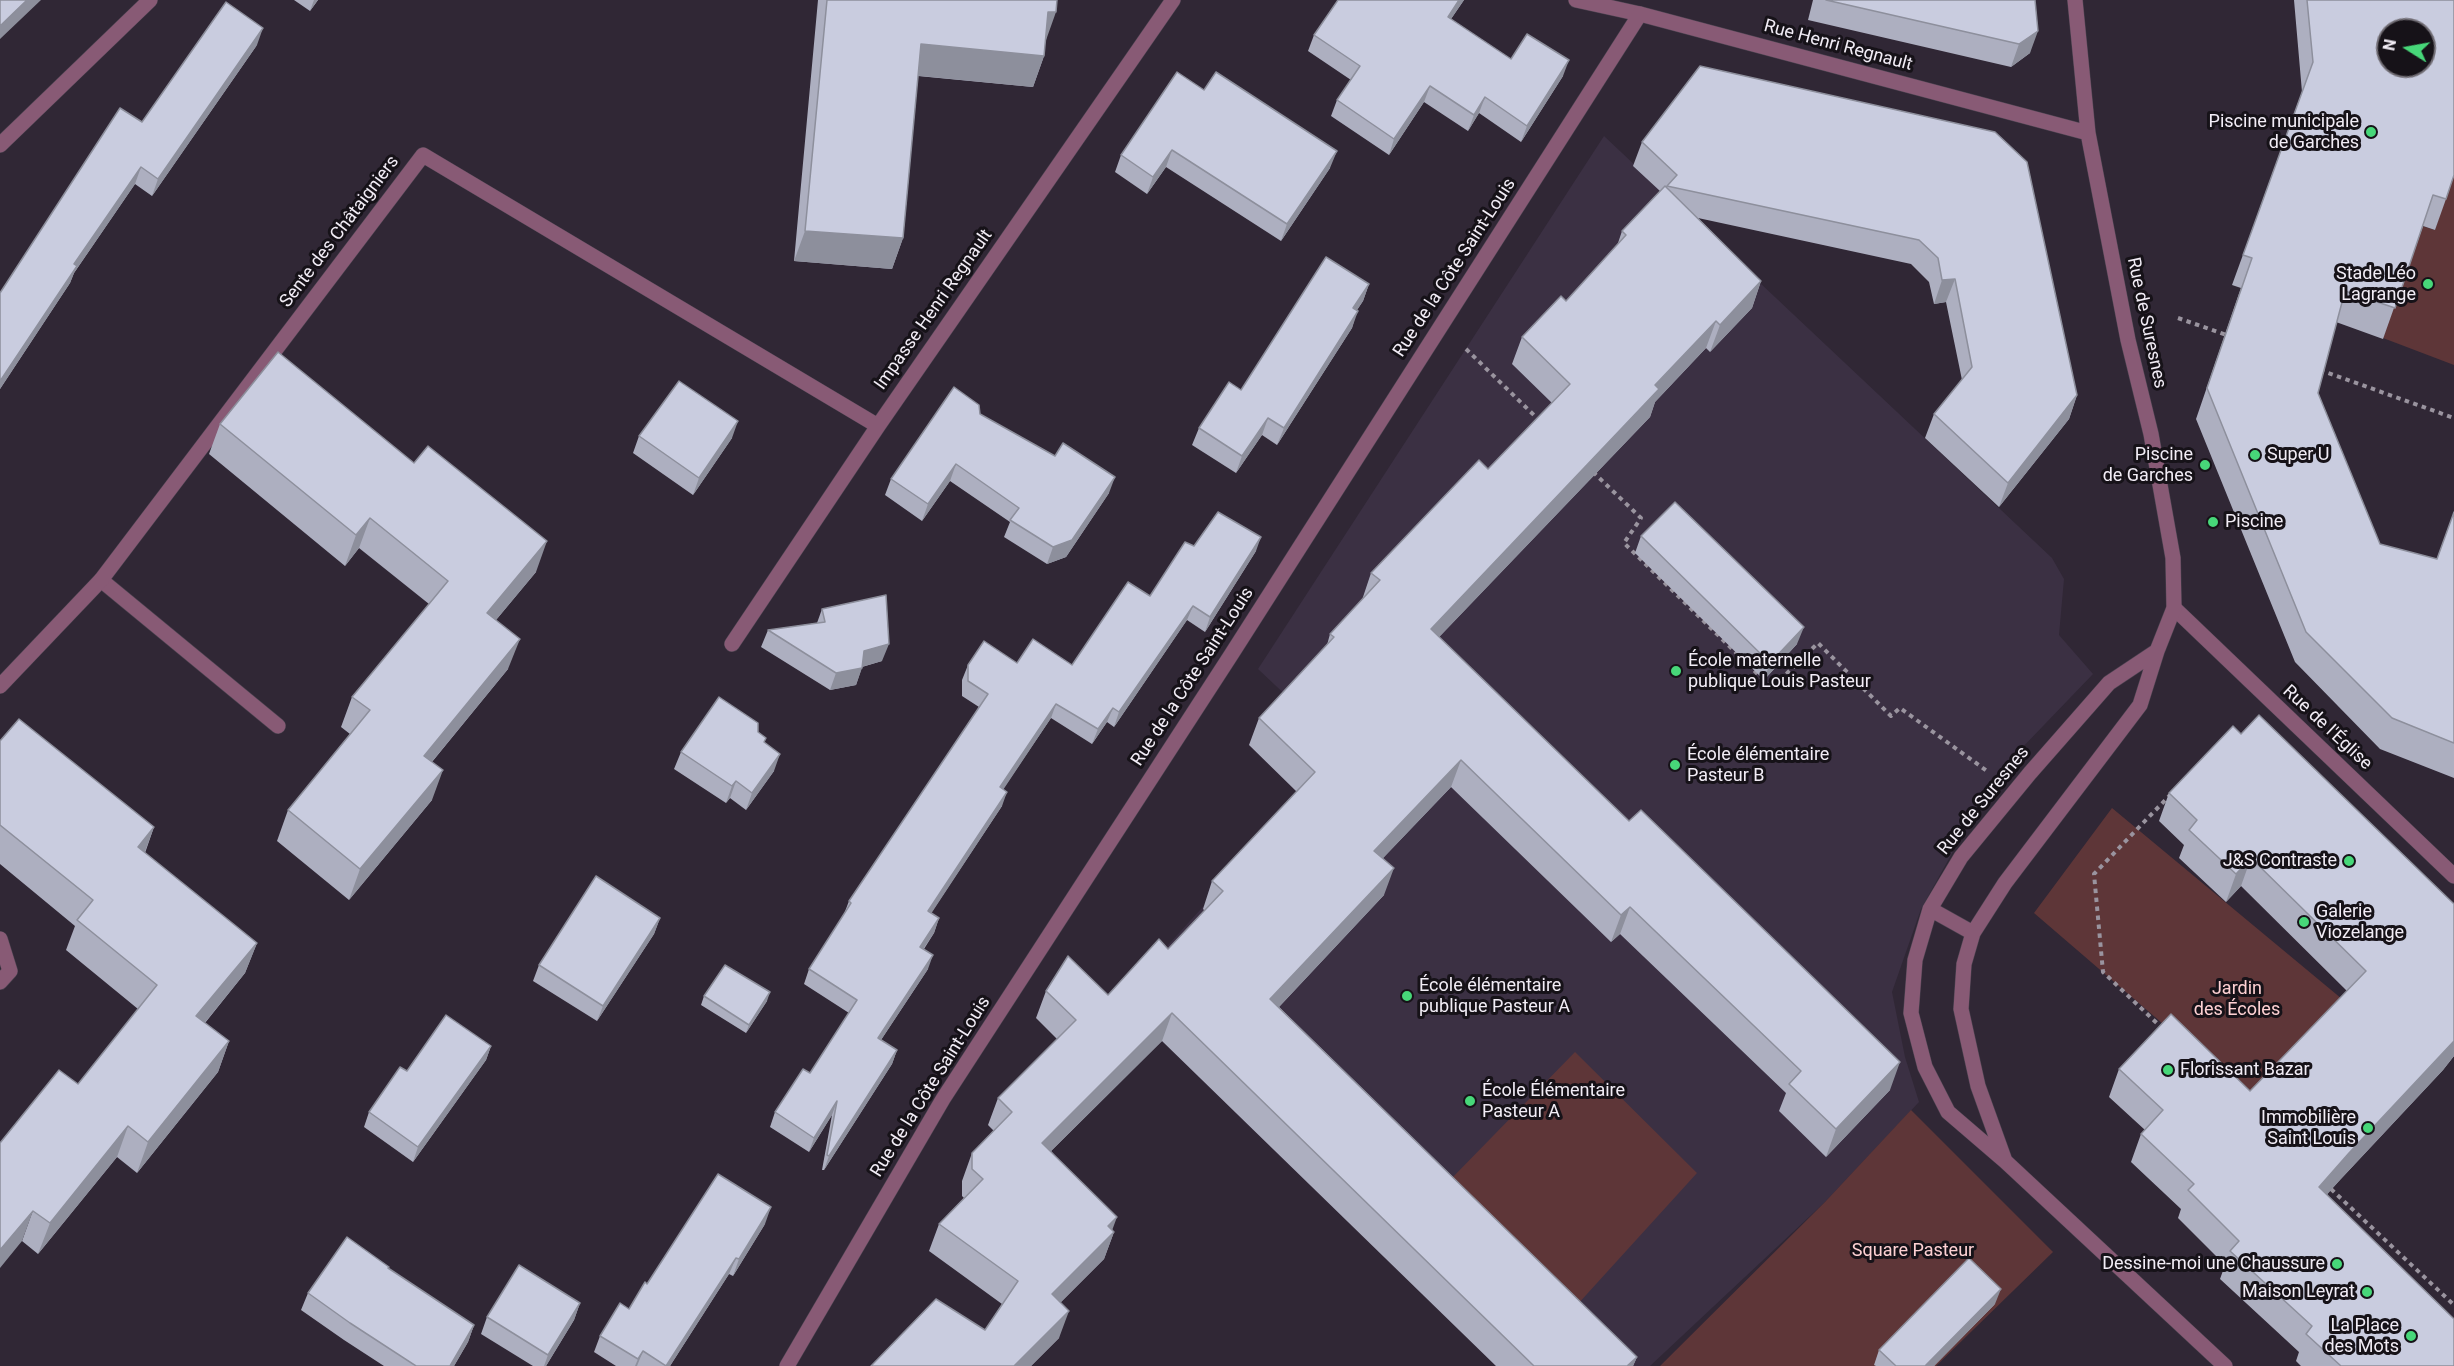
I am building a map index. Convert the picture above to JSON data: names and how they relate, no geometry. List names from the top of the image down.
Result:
{
  "streets": {
    "street": [
      "Rue Henri Regnault",
      "Sente des Châtaigniers",
      "Rue de la Côte Saint-Louis",
      "Impasse Henri Regnault",
      "Rue de Suresnes",
      "Rue de l'Église"
    ]
  },
  "crossings": [
    ["Rue Henri Regnault", "Rue de la Côte Saint-Louis"],
    ["Rue Henri Regnault", "Rue de Suresnes"],
    ["Sente des Châtaigniers", "Impasse Henri Regnault"],
    ["Rue de Suresnes", "Rue de l'Église"]
  ],
  "parks": ["Jardin des Écoles", "Square Pasteur"],
  "places": [
    "Piscine municipale de Garches",
    "Stade Léo Lagrange",
    "Super U",
    "Piscine de Garches",
    "Piscine",
    "École maternelle publique Louis Pasteur",
    "École élémentaire Pasteur B",
    "J&S Contraste",
    "Galerie Viozelange",
    "École élémentaire publique Pasteur A",
    "Florissant Bazar",
    "École Élémentaire Pasteur A",
    "Immobilière Saint Louis",
    "Dessine-moi une Chaussure",
    "Maison Leyrat",
    "La Place des Mots"
  ],
  "north": "left"
}
